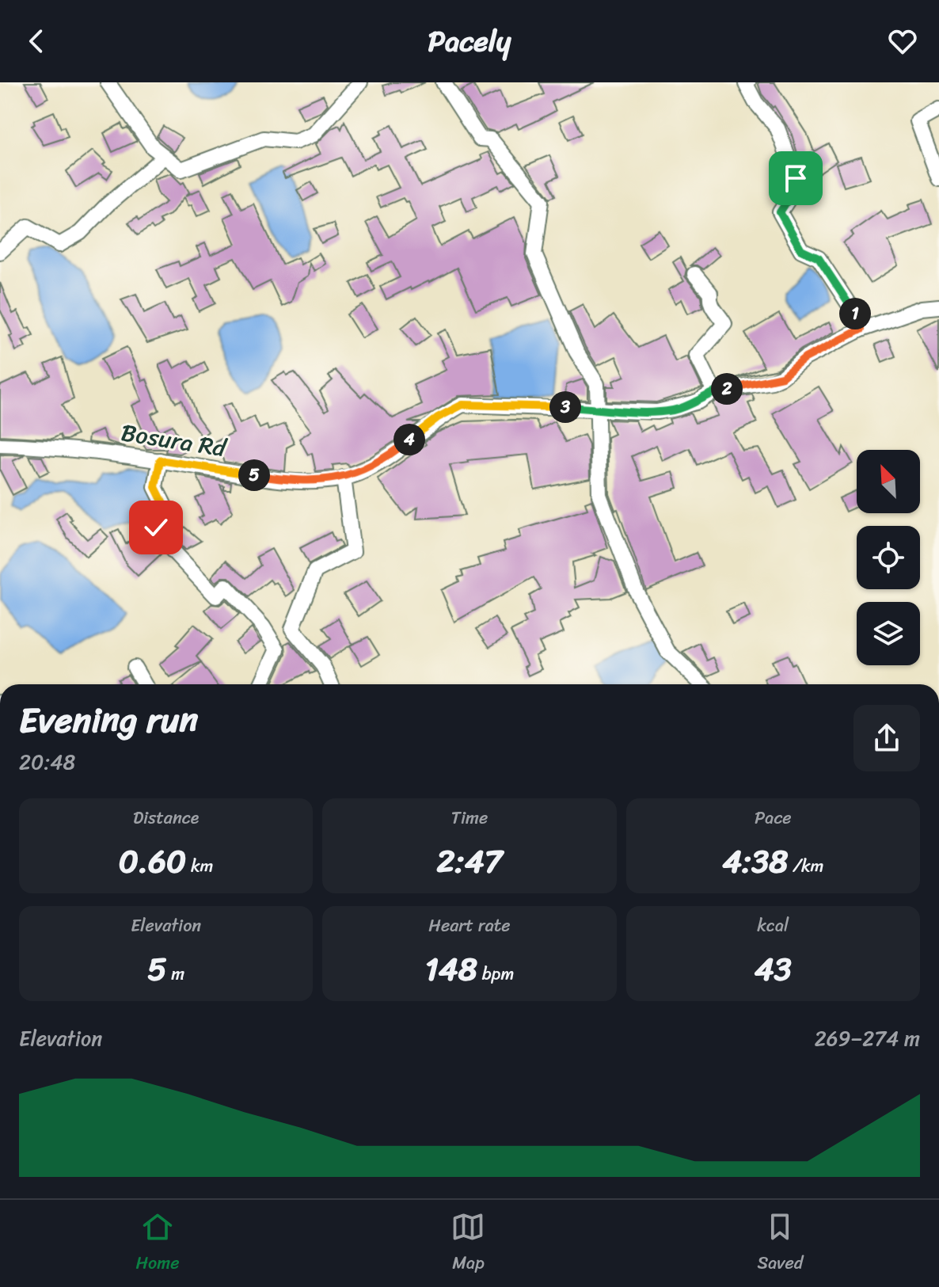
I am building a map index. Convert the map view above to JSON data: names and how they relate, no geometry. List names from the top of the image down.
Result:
{
  "streets": {
    "street": ["Bosura Rd"]
  },
  "north": "top left",
  "page": {
    "header": "Pacely",
    "pins": [
      "1",
      "2",
      "3",
      "4",
      "5"
    ],
    "heading": ["Evening run", "20:48"],
    "stats": [
      ["Distance", "0.60 km"],
      ["Time", "2:47"],
      ["Pace", "4:38 /km"],
      ["Elevation", "5 m"],
      ["Heart rate", "148 bpm"],
      ["kcal", "43"]
    ],
    "chart": ["Elevation", "269–274 m"],
    "tabs": ["Home", "Map", "Saved"]
  }
}
